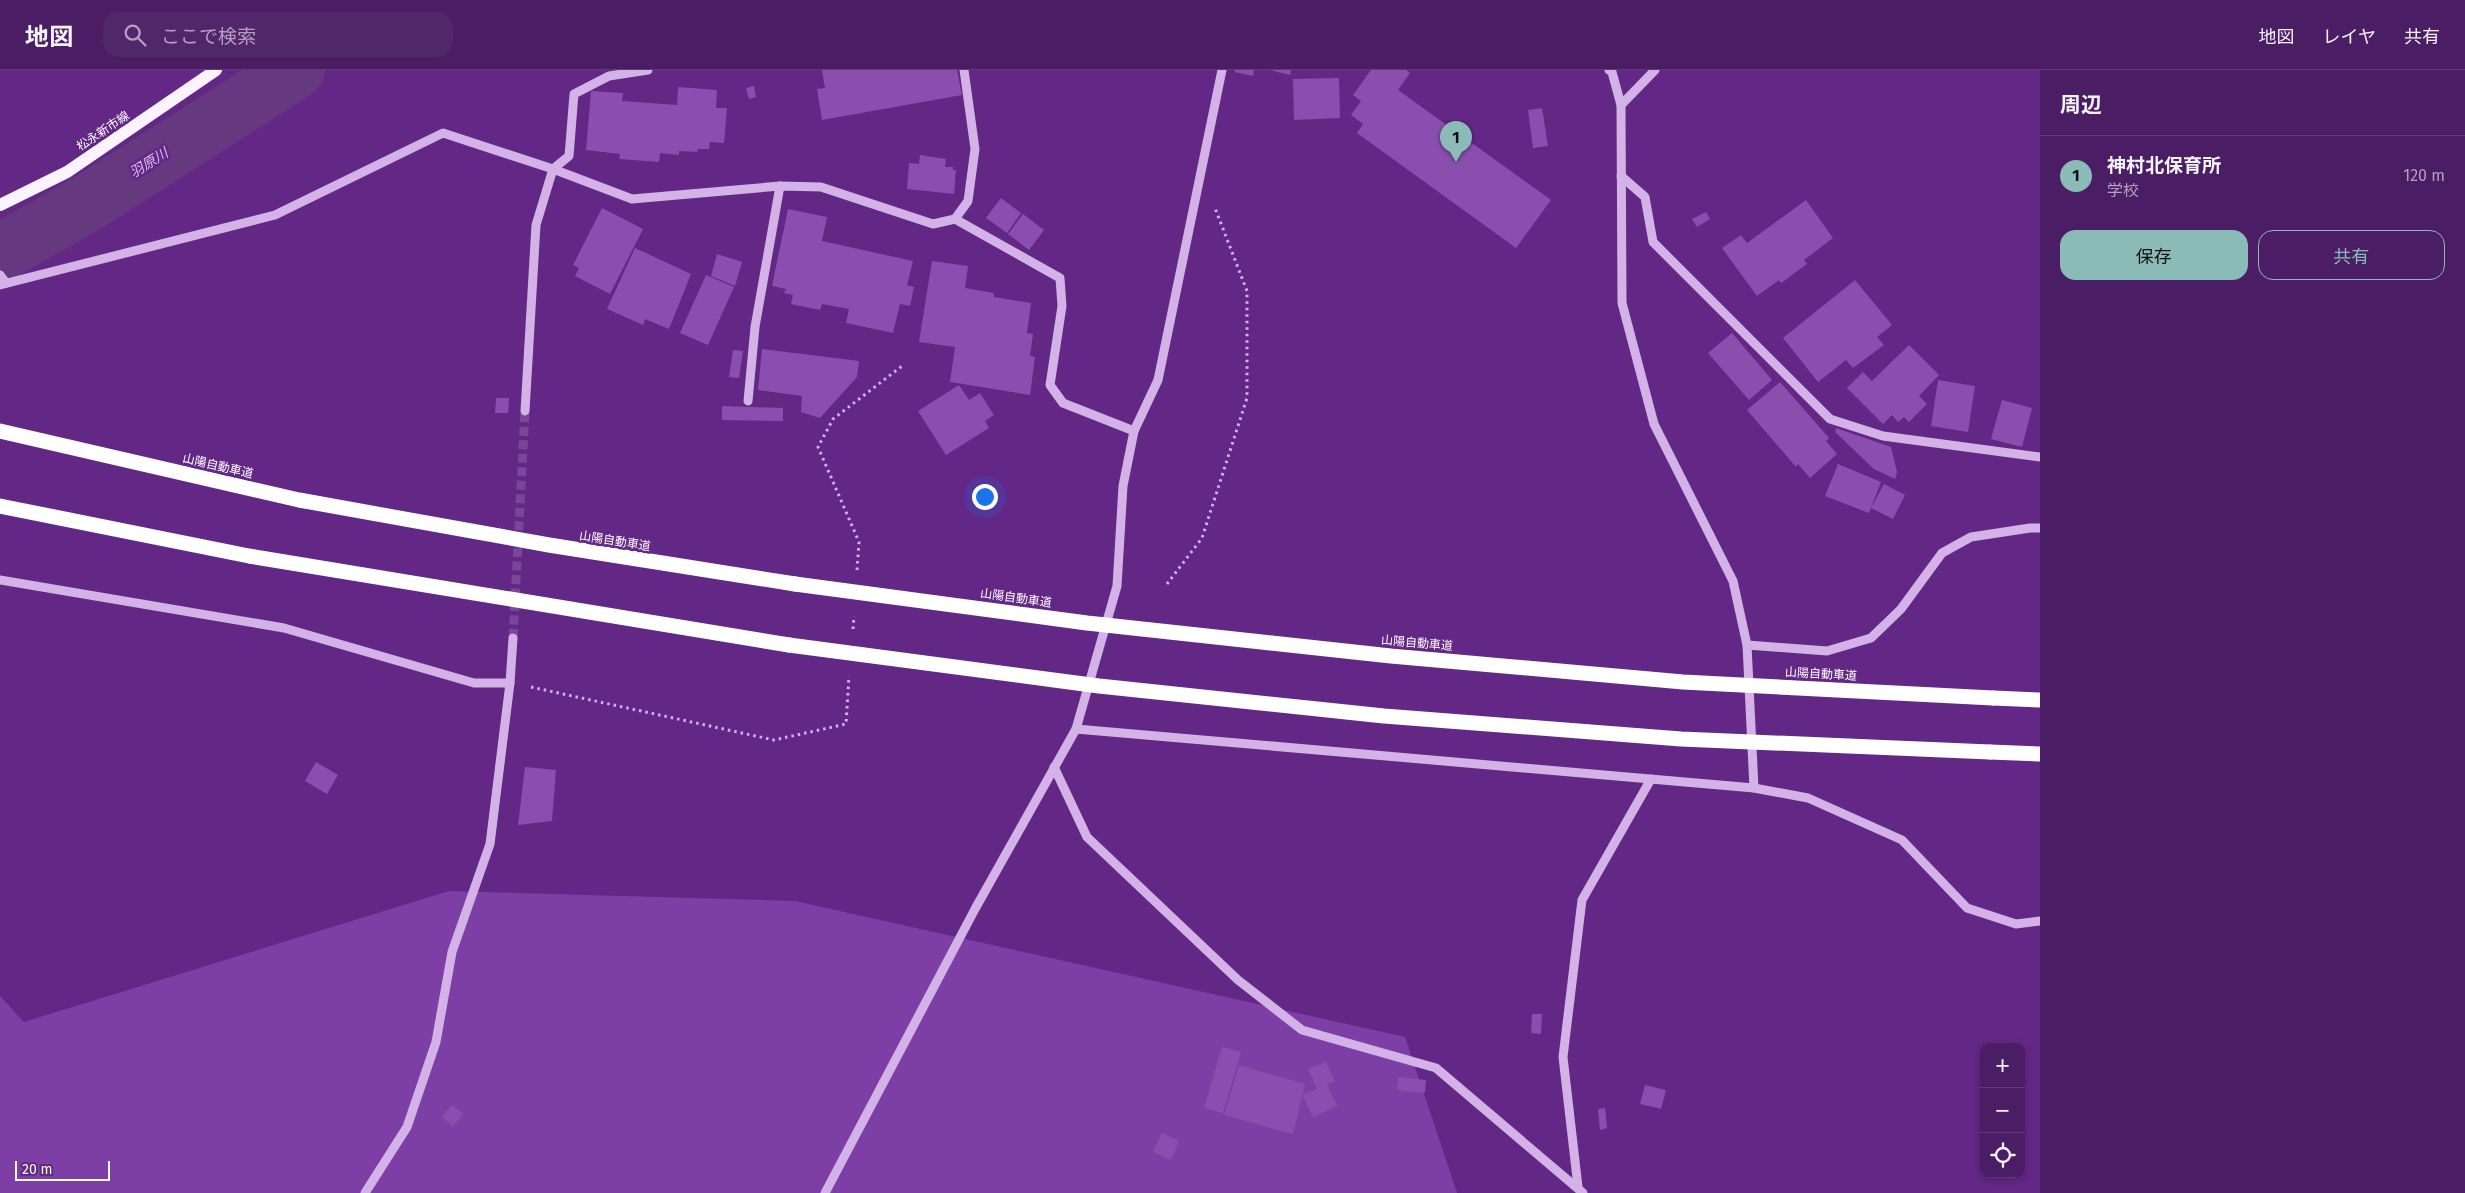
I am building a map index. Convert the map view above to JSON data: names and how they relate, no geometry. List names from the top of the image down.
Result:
{
  "streets": {
    "highway": ["山陽自動車道"],
    "main road": ["松永新市線"]
  },
  "water": ["羽原川"],
  "scale_bar": "20 m",
  "page": {
    "header": "地図",
    "search": "ここで検索",
    "nav": ["地図", "レイヤ", "共有"],
    "heading": "周辺",
    "pins": "1",
    "list": [
      {
        "mark": "1",
        "name": "神村北保育所",
        "note": "学校",
        "value": "120 m"
      }
    ],
    "buttons": ["保存", "共有"],
    "map_buttons": ["+", "−"],
    "scale": "20 m"
  }
}
